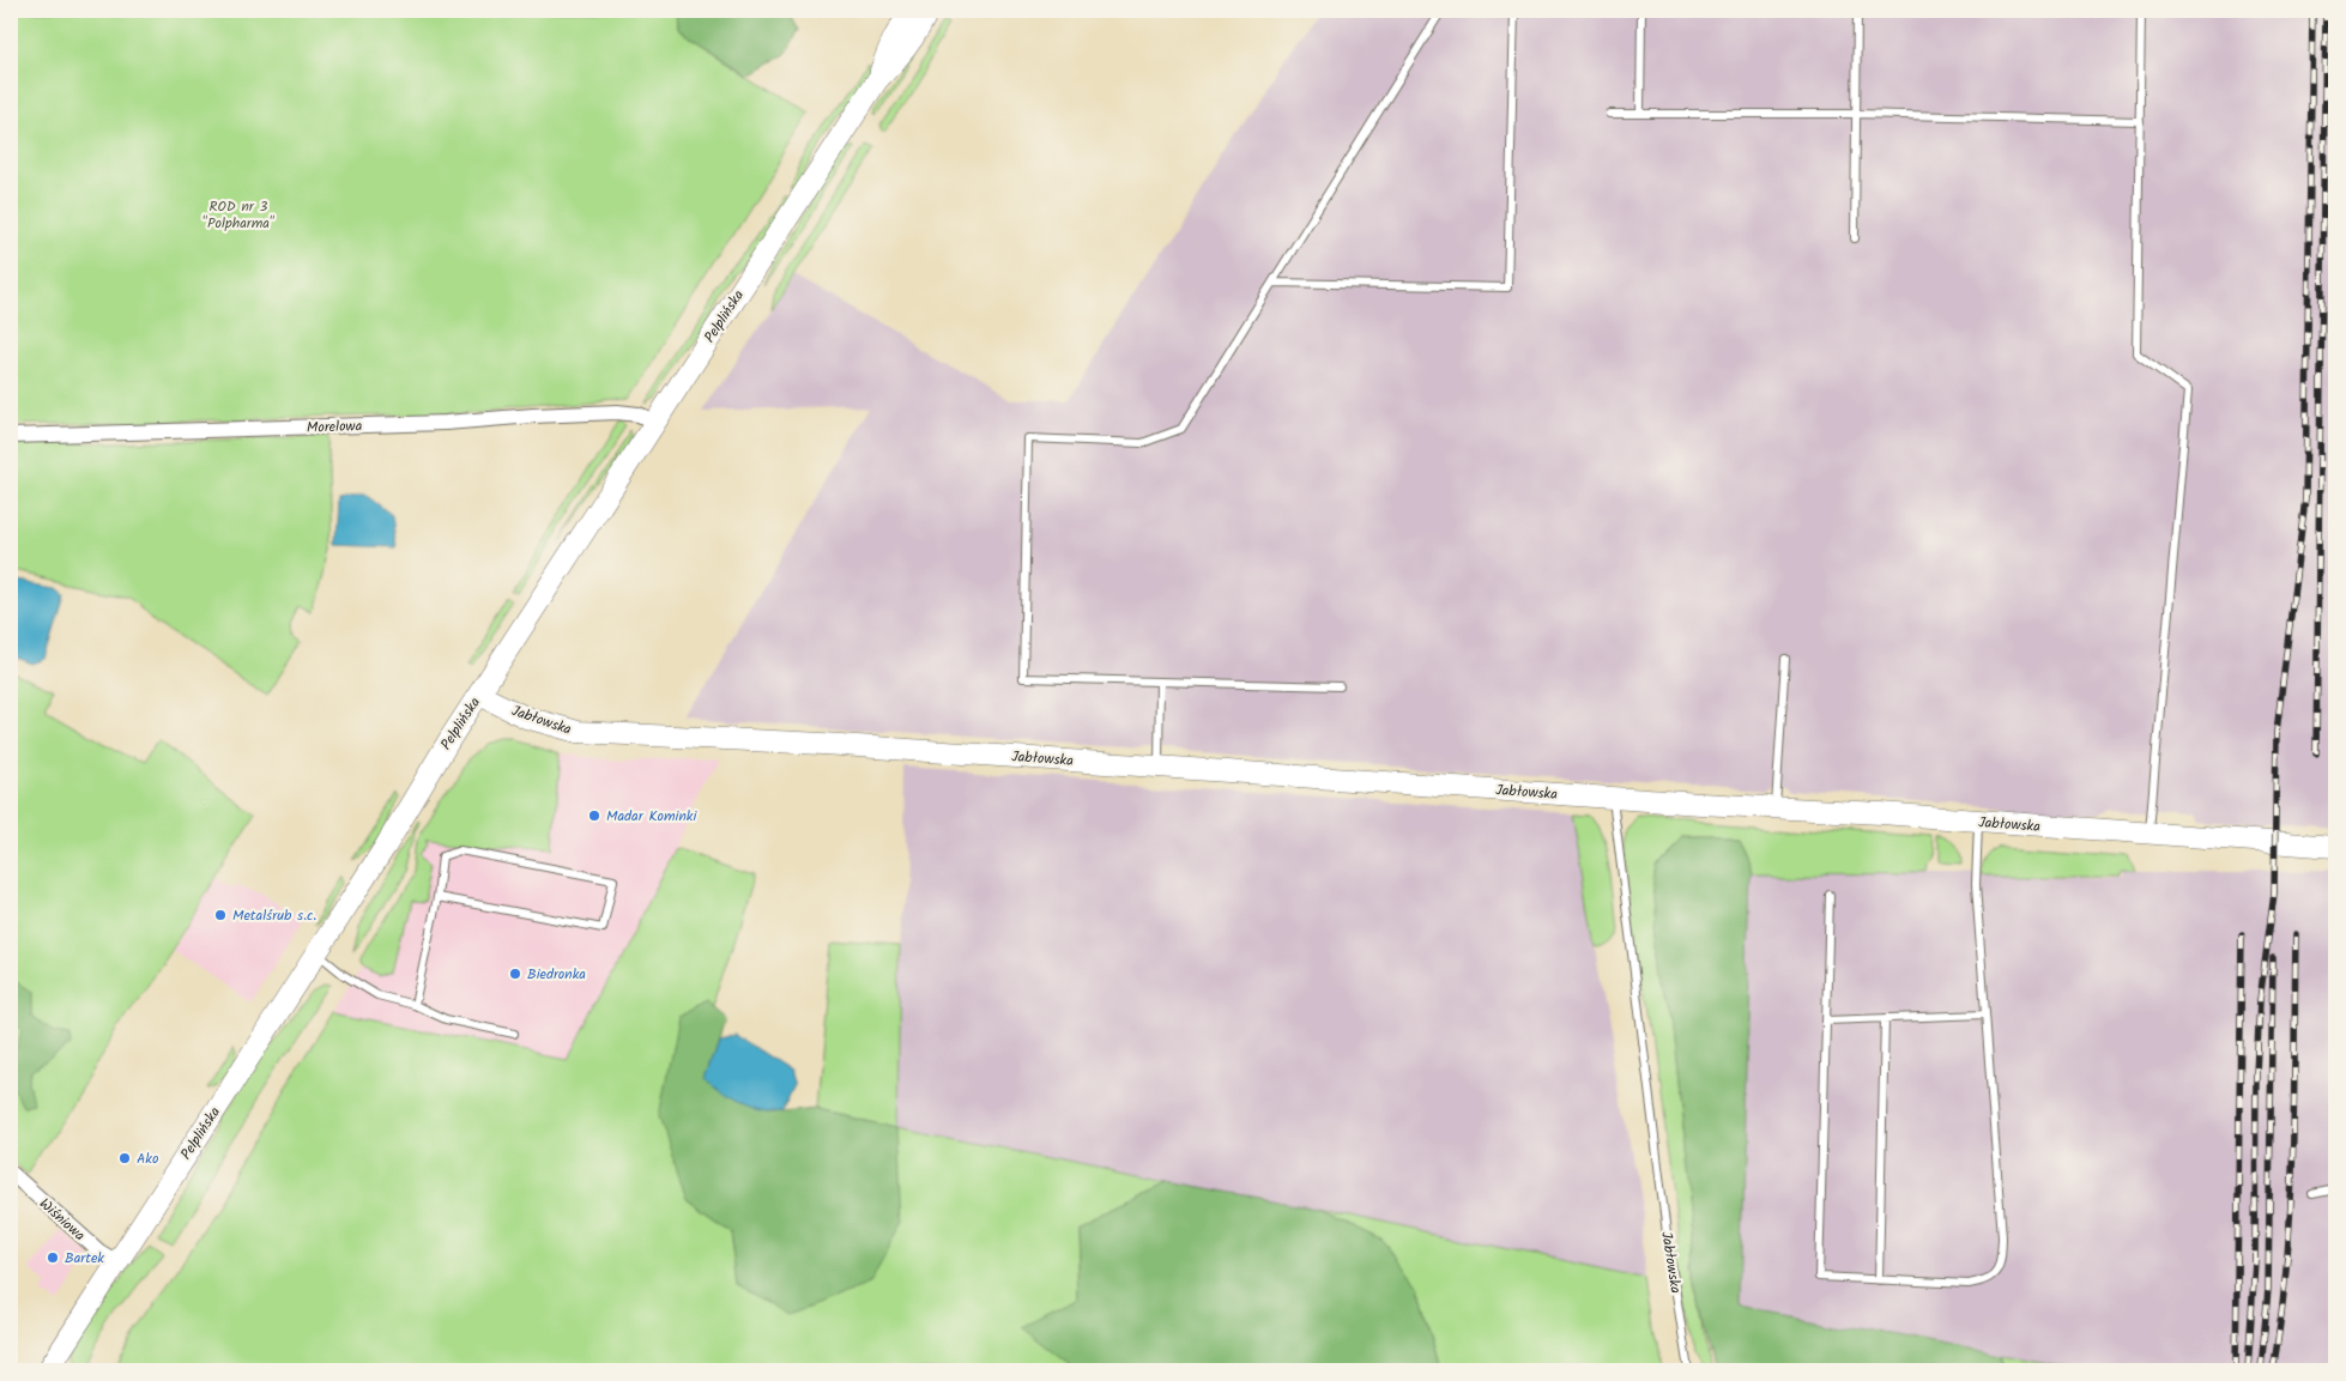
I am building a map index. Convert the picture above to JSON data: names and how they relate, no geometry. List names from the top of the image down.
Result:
{
  "streets": {
    "main road": ["Pelplińska", "Jabłowska"],
    "street": ["Morelowa", "Wiśniowa"]
  },
  "crossings": [
    ["Pelplińska", "Morelowa"],
    ["Pelplińska", "Jabłowska"],
    ["Pelplińska", "Wiśniowa"]
  ],
  "parks": ["ROD nr 3 \"Polpharma\""],
  "places": [
    "Madar Kominki",
    "Metalśrub s.c.",
    "Biedronka",
    "Ako",
    "Bartek"
  ]
}
